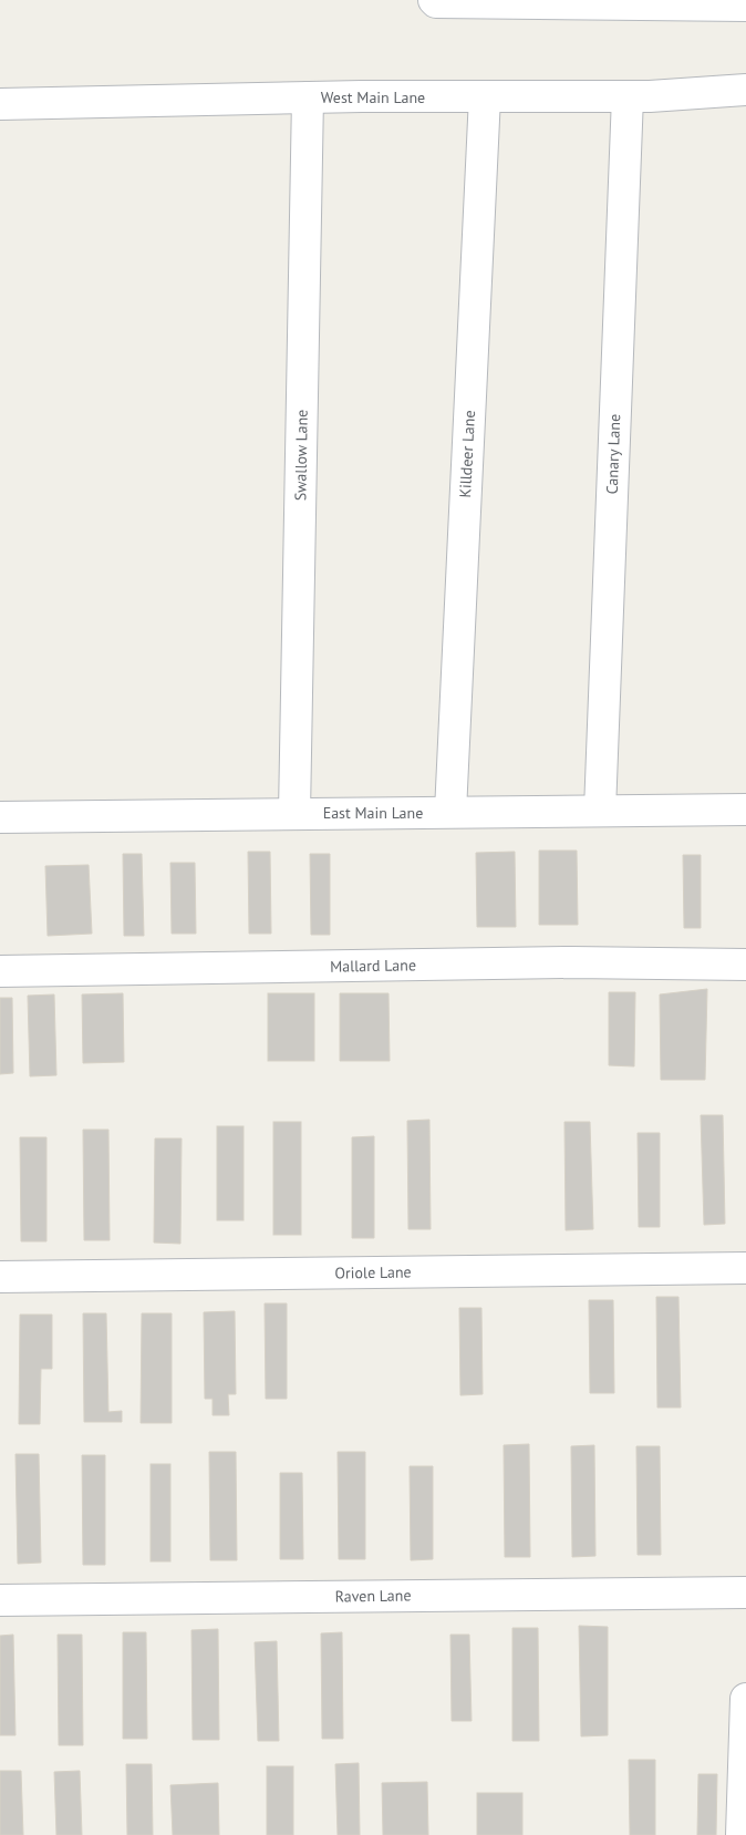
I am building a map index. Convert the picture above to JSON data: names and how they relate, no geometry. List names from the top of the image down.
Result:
{
  "streets": {
    "street": [
      "West Main Lane",
      "Killdeer Lane",
      "Canary Lane",
      "Swallow Lane",
      "East Main Lane",
      "Mallard Lane",
      "Oriole Lane",
      "Raven Lane"
    ]
  },
  "crossings": [
    ["West Main Lane", "Killdeer Lane"],
    ["West Main Lane", "Canary Lane"],
    ["West Main Lane", "Swallow Lane"],
    ["Killdeer Lane", "East Main Lane"],
    ["Canary Lane", "East Main Lane"],
    ["Swallow Lane", "East Main Lane"]
  ]
}
